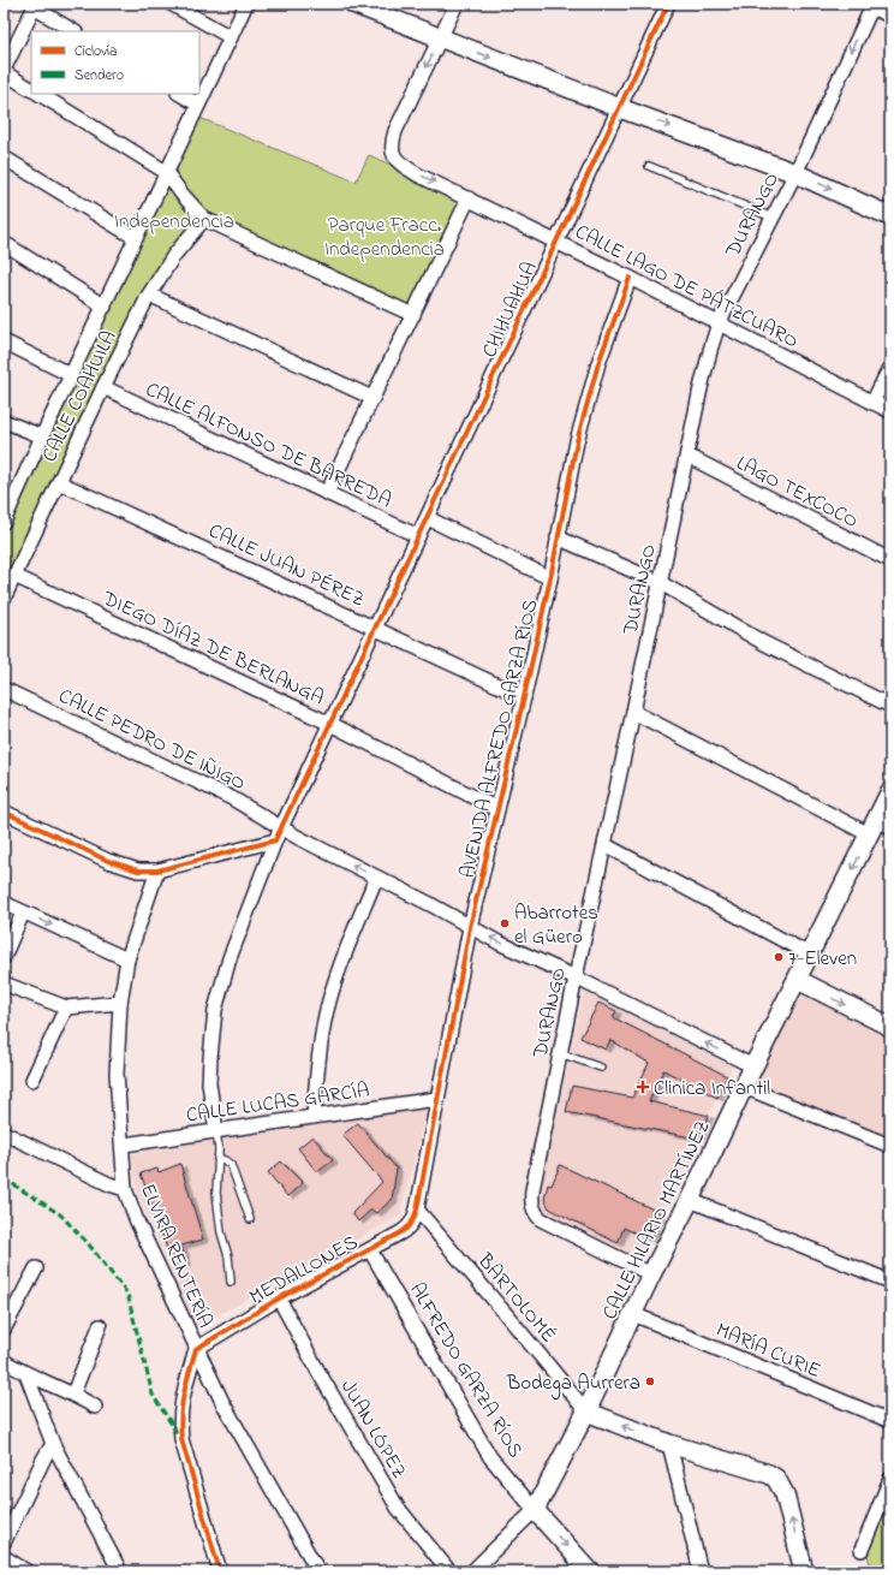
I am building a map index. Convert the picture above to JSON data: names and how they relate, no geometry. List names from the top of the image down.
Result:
{
  "streets": {
    "street": [
      "DURANGO",
      "CALLE LAGO DE PÁTZCUARO",
      "CHIHUAHUA",
      "CALLE COAHUILA",
      "CALLE ALFONSO DE BARREDA",
      "LAGO TEXCOCO",
      "CALLE JUAN PÉREZ",
      "DIEGO DÍAZ DE BERLANGA",
      "CALLE PEDRO DE IÑIGO",
      "AVENIDA ALFREDO GARZA RÍOS",
      "CALLE LUCAS GARCÍA",
      "CALLE HILARIO MARTÍNEZ",
      "ELVIRA RENTERÍA",
      "MEDALLONES",
      "BARTOLOMÉ",
      "MARÍA CURIE",
      "ALFREDO GARZA RÍOS",
      "JUAN LÓPEZ"
    ]
  },
  "crossings": [
    ["DURANGO", "CALLE LAGO DE PÁTZCUARO"],
    ["DURANGO", "LAGO TEXCOCO"],
    ["DURANGO", "CALLE PEDRO DE IÑIGO"],
    ["DURANGO", "CALLE HILARIO MARTÍNEZ"],
    ["CALLE LAGO DE PÁTZCUARO", "CHIHUAHUA"],
    ["CALLE LAGO DE PÁTZCUARO", "AVENIDA ALFREDO GARZA RÍOS"],
    ["CHIHUAHUA", "CALLE ALFONSO DE BARREDA"],
    ["CHIHUAHUA", "CALLE JUAN PÉREZ"],
    ["CHIHUAHUA", "DIEGO DÍAZ DE BERLANGA"],
    ["CHIHUAHUA", "CALLE PEDRO DE IÑIGO"],
    ["CHIHUAHUA", "CALLE LUCAS GARCÍA"],
    ["CALLE COAHUILA", "CALLE ALFONSO DE BARREDA"],
    ["CALLE COAHUILA", "CALLE JUAN PÉREZ"],
    ["CALLE COAHUILA", "DIEGO DÍAZ DE BERLANGA"],
    ["CALLE JUAN PÉREZ", "AVENIDA ALFREDO GARZA RÍOS"],
    ["DIEGO DÍAZ DE BERLANGA", "AVENIDA ALFREDO GARZA RÍOS"],
    ["CALLE PEDRO DE IÑIGO", "AVENIDA ALFREDO GARZA RÍOS"],
    ["CALLE PEDRO DE IÑIGO", "CALLE HILARIO MARTÍNEZ"],
    ["AVENIDA ALFREDO GARZA RÍOS", "CALLE LUCAS GARCÍA"],
    ["AVENIDA ALFREDO GARZA RÍOS", "MEDALLONES"],
    ["AVENIDA ALFREDO GARZA RÍOS", "BARTOLOMÉ"],
    ["CALLE LUCAS GARCÍA", "ELVIRA RENTERÍA"],
    ["CALLE HILARIO MARTÍNEZ", "BARTOLOMÉ"],
    ["CALLE HILARIO MARTÍNEZ", "MARÍA CURIE"],
    ["CALLE HILARIO MARTÍNEZ", "ALFREDO GARZA RÍOS"],
    ["ELVIRA RENTERÍA", "MEDALLONES"],
    ["MEDALLONES", "BARTOLOMÉ"],
    ["MEDALLONES", "ALFREDO GARZA RÍOS"],
    ["MEDALLONES", "JUAN LÓPEZ"]
  ],
  "one_way": ["CALLE PEDRO DE IÑIGO"],
  "parks": ["Independencia", "Parque Fracc. Independencia"],
  "places": {
    "other": ["Abarrotes el Güero", "7-Eleven", "Bodega Aurrera"],
    "health": ["Clinica Infantil"]
  },
  "legend": ["Ciclovía", "Sendero"]
}
